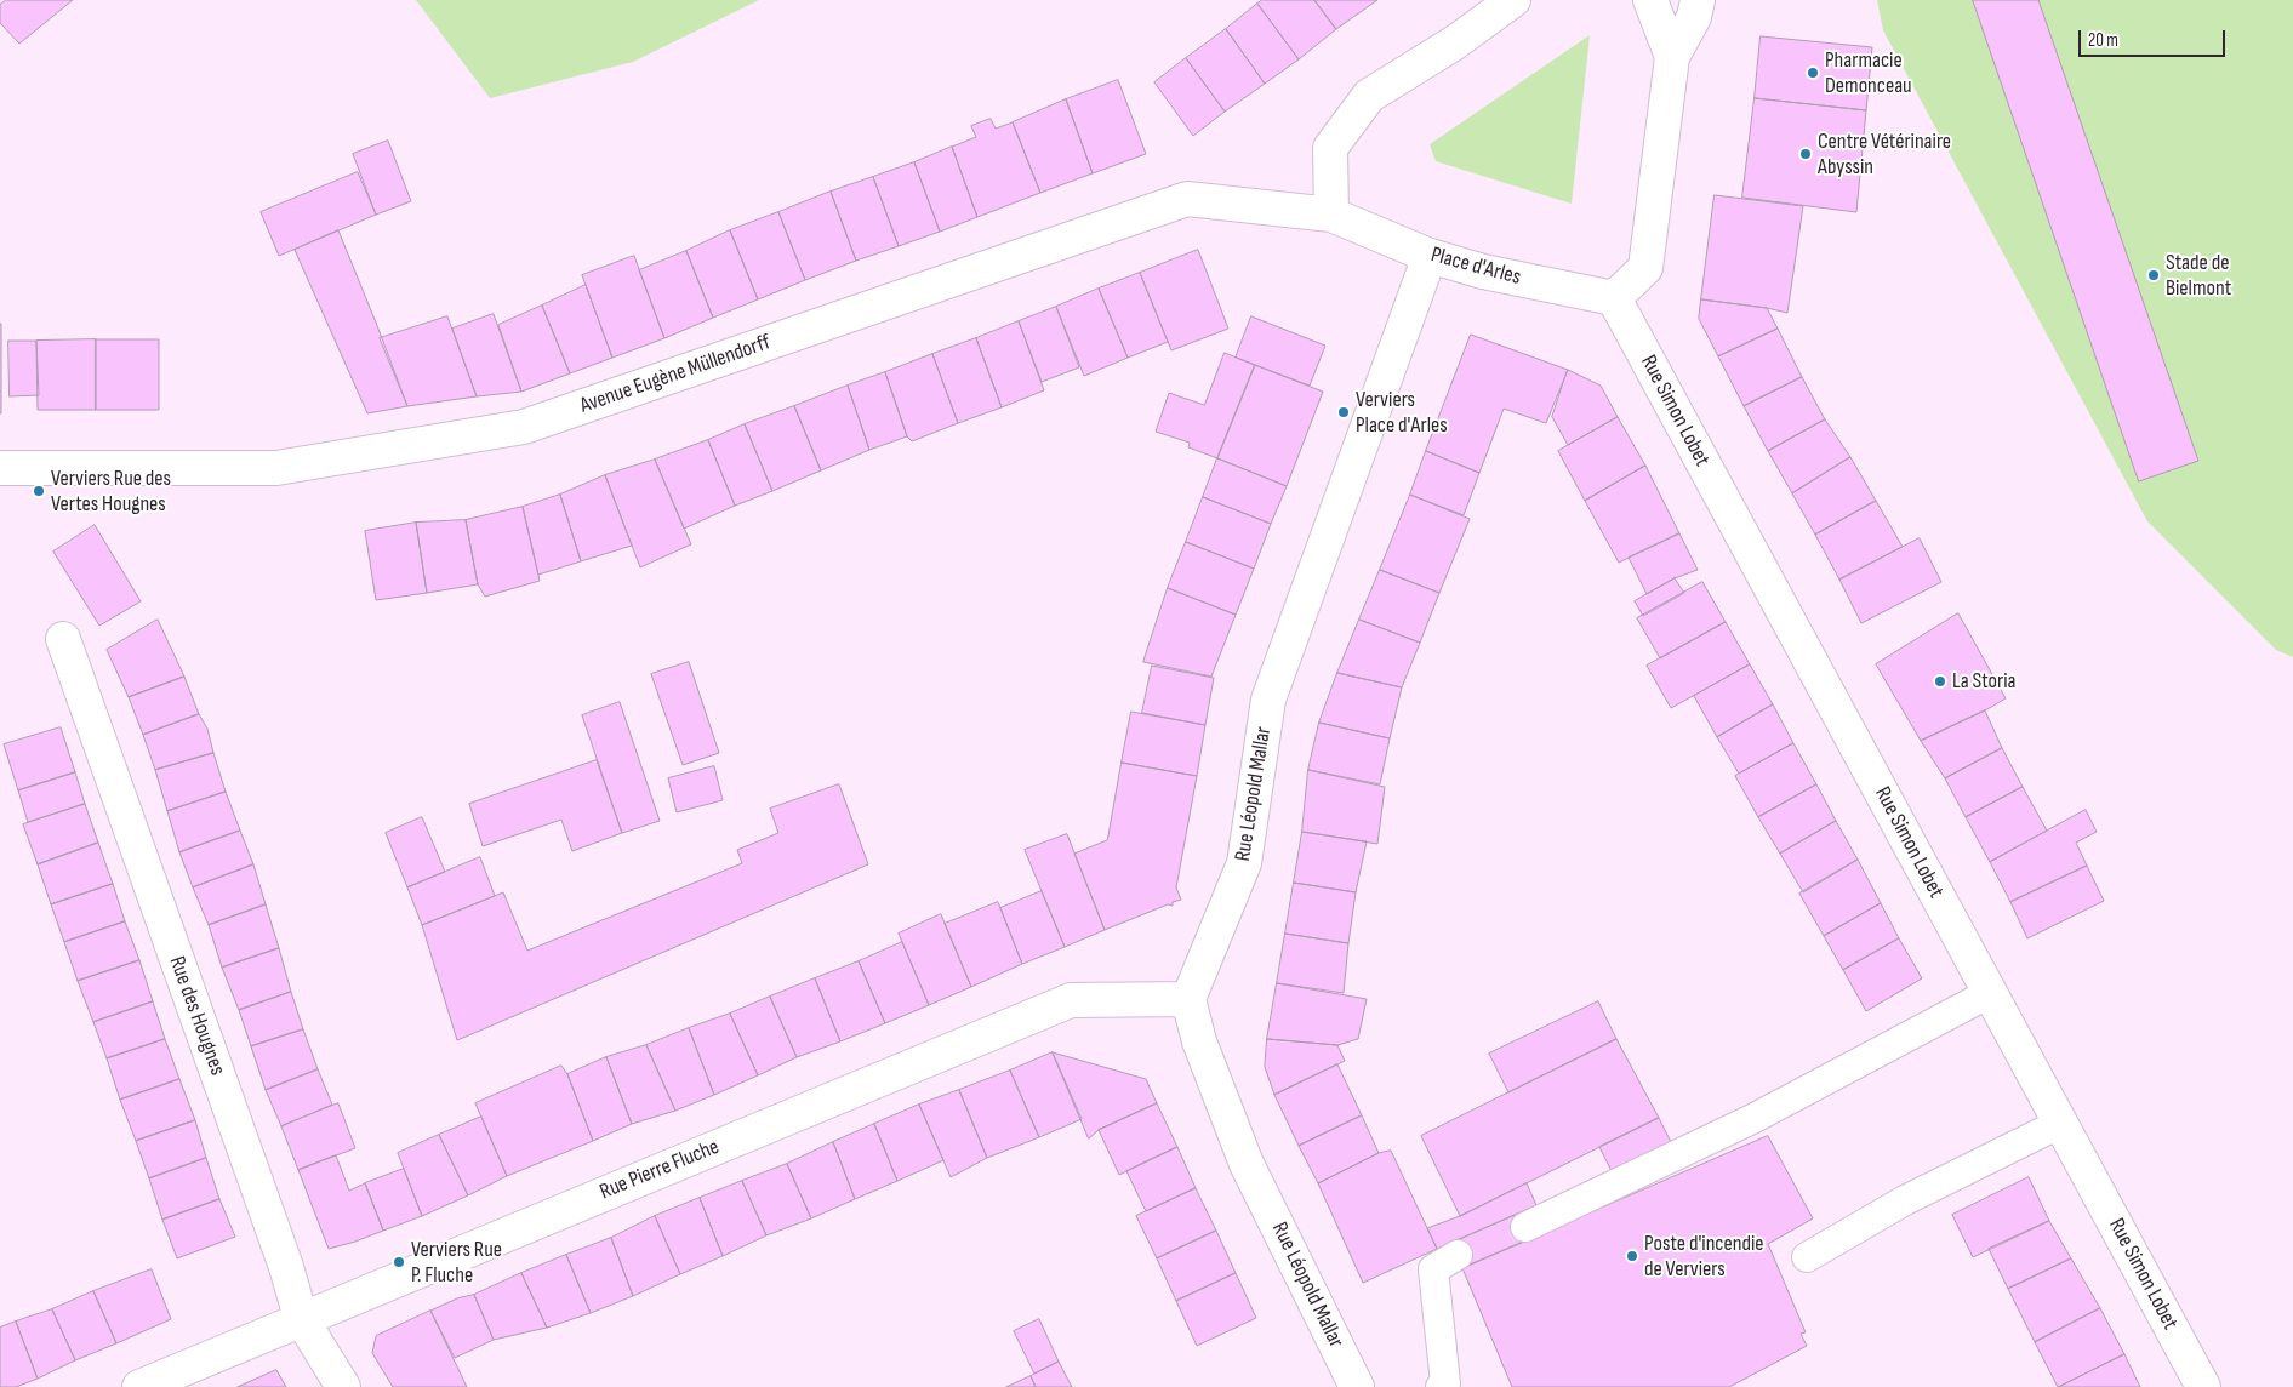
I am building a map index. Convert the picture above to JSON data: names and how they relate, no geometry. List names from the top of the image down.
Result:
{
  "streets": {
    "street": [
      "Place d'Arles",
      "Avenue Eugène Müllendorff",
      "Rue Simon Lobet",
      "Rue Léopold Mallar",
      "Rue des Hougnes",
      "Rue Pierre Fluche"
    ]
  },
  "crossings": [
    ["Place d'Arles", "Avenue Eugène Müllendorff"],
    ["Place d'Arles", "Rue Simon Lobet"],
    ["Place d'Arles", "Rue Léopold Mallar"],
    ["Rue Léopold Mallar", "Rue Pierre Fluche"],
    ["Rue des Hougnes", "Rue Pierre Fluche"]
  ],
  "places": [
    "Pharmacie Demonceau",
    "Centre Vétérinaire Abyssin",
    "Stade de Bielmont",
    "Verviers Place d'Arles",
    "Verviers Rue des Vertes Hougnes",
    "La Storia",
    "Poste d'incendie de Verviers",
    "Verviers Rue P. Fluche"
  ],
  "scale_bar": "20 m"
}
